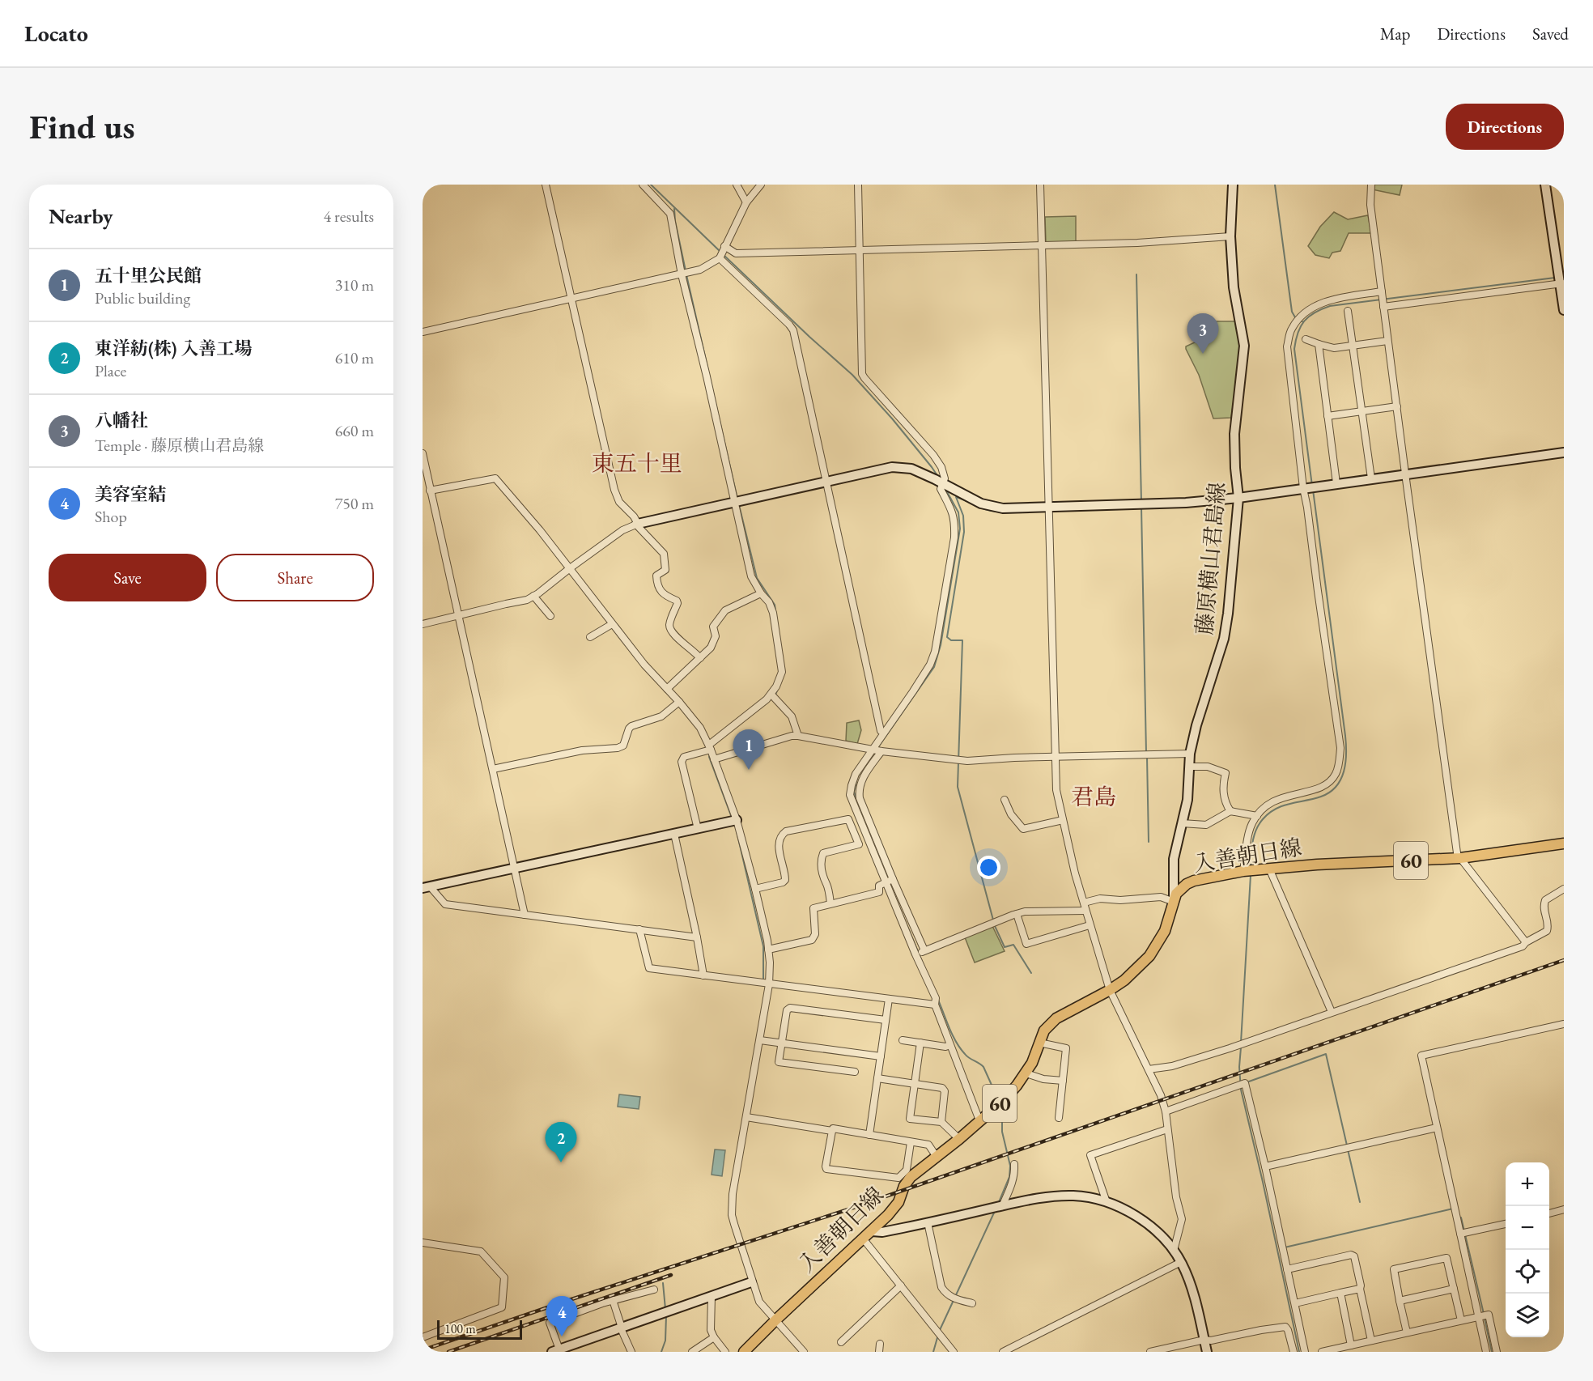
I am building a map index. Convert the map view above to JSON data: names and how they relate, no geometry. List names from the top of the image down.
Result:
{
  "streets": {
    "main road": ["入善朝日線", "60"],
    "street": ["藤原横山君島線"]
  },
  "crossings": [
    ["藤原横山君島線", "入善朝日線"]
  ],
  "districts": ["東五十里", "君島"],
  "scale_bar": "100 m",
  "page": {
    "header": "Locato",
    "nav": ["Map", "Directions", "Saved"],
    "buttons": [
      "Directions",
      ["Save", "Share"]
    ],
    "title": "Find us",
    "heading": ["Nearby", "4 results"],
    "list": [
      {
        "mark": "1",
        "name": "五十里公民館",
        "note": "Public building",
        "value": "310 m"
      },
      {
        "mark": "2",
        "name": "東洋紡(株) 入善工場",
        "note": "Place",
        "value": "610 m"
      },
      {
        "mark": "3",
        "name": "八幡社",
        "note": "Temple · 藤原横山君島線",
        "value": "660 m"
      },
      {
        "mark": "4",
        "name": "美容室結",
        "note": "Shop",
        "value": "750 m"
      }
    ],
    "pins": [
      "3",
      "1",
      "2",
      "4"
    ],
    "map_buttons": ["+", "−"],
    "scale": "100 m"
  }
}
